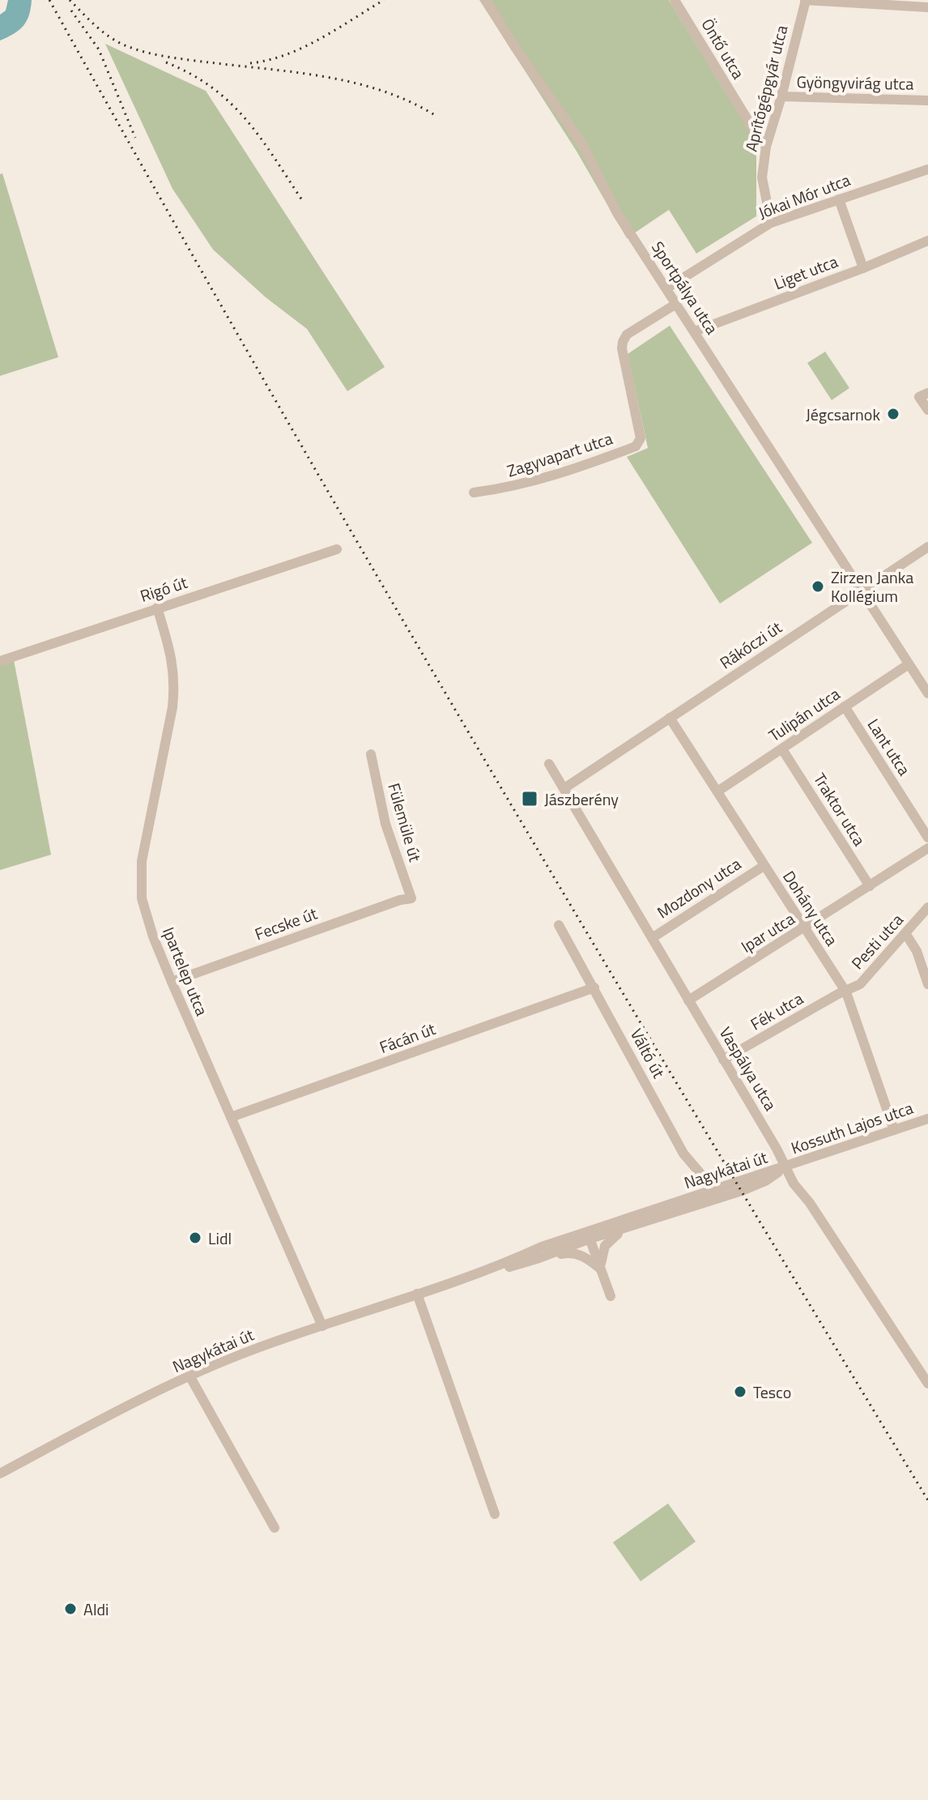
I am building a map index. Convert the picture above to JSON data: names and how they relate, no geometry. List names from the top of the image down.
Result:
{
  "streets": {
    "street": [
      "Öntő utca",
      "Gyöngyvirág utca",
      "Aprítógépgyár utca",
      "Jókai Mór utca",
      "Liget utca",
      "Sportpálya utca",
      "Zagyvapart utca",
      "Rigó út",
      "Rákóczi út",
      "Tulipán utca",
      "Lant utca",
      "Traktor utca",
      "Fülemüle út",
      "Mozdony utca",
      "Dohány utca",
      "Fecske út",
      "Ipar utca",
      "Pesti utca",
      "Ipartelep utca",
      "Fék utca",
      "Fácán út",
      "Váltó út",
      "Vaspálya utca",
      "Kossuth Lajos utca",
      "Nagykátai út"
    ]
  },
  "crossings": [
    ["Öntő utca", "Aprítógépgyár utca"],
    ["Gyöngyvirág utca", "Aprítógépgyár utca"],
    ["Aprítógépgyár utca", "Jókai Mór utca"],
    ["Jókai Mór utca", "Sportpálya utca"],
    ["Liget utca", "Sportpálya utca"],
    ["Sportpálya utca", "Zagyvapart utca"],
    ["Sportpálya utca", "Rákóczi út"],
    ["Sportpálya utca", "Tulipán utca"],
    ["Rigó út", "Ipartelep utca"],
    ["Rákóczi út", "Dohány utca"],
    ["Rákóczi út", "Vaspálya utca"],
    ["Tulipán utca", "Lant utca"],
    ["Tulipán utca", "Traktor utca"],
    ["Tulipán utca", "Dohány utca"],
    ["Traktor utca", "Ipar utca"],
    ["Fülemüle út", "Fecske út"],
    ["Mozdony utca", "Dohány utca"],
    ["Mozdony utca", "Vaspálya utca"],
    ["Dohány utca", "Ipar utca"],
    ["Dohány utca", "Pesti utca"],
    ["Dohány utca", "Fék utca"],
    ["Dohány utca", "Kossuth Lajos utca"],
    ["Fecske út", "Ipartelep utca"],
    ["Ipar utca", "Vaspálya utca"],
    ["Pesti utca", "Fék utca"],
    ["Ipartelep utca", "Fácán út"],
    ["Ipartelep utca", "Nagykátai út"],
    ["Fék utca", "Vaspálya utca"],
    ["Fácán út", "Váltó út"],
    ["Váltó út", "Nagykátai út"],
    ["Vaspálya utca", "Kossuth Lajos utca"],
    ["Vaspálya utca", "Nagykátai út"],
    ["Kossuth Lajos utca", "Nagykátai út"]
  ],
  "places": {
    "other": [
      "Jégcsarnok",
      "Zirzen Janka Kollégium",
      "Lidl",
      "Tesco",
      "Aldi"
    ],
    "transit": ["Jászberény"]
  }
}
